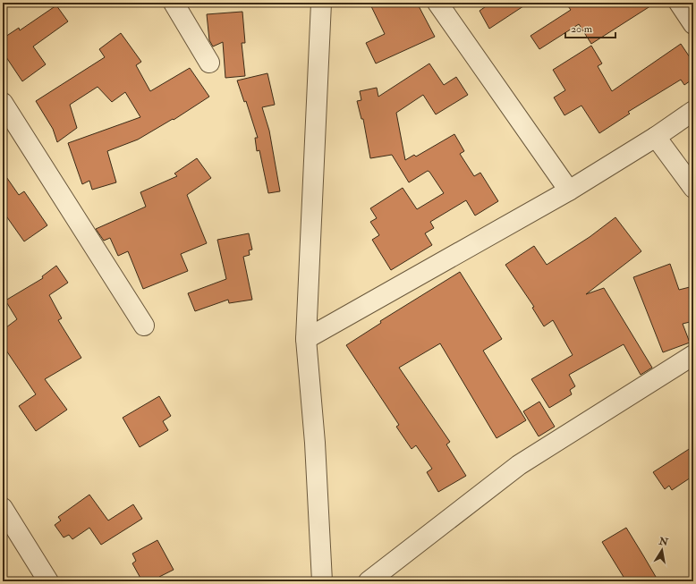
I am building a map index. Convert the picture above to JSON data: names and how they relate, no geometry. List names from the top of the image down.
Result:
{
  "scale_bar": "20 m",
  "north": "top"
}
